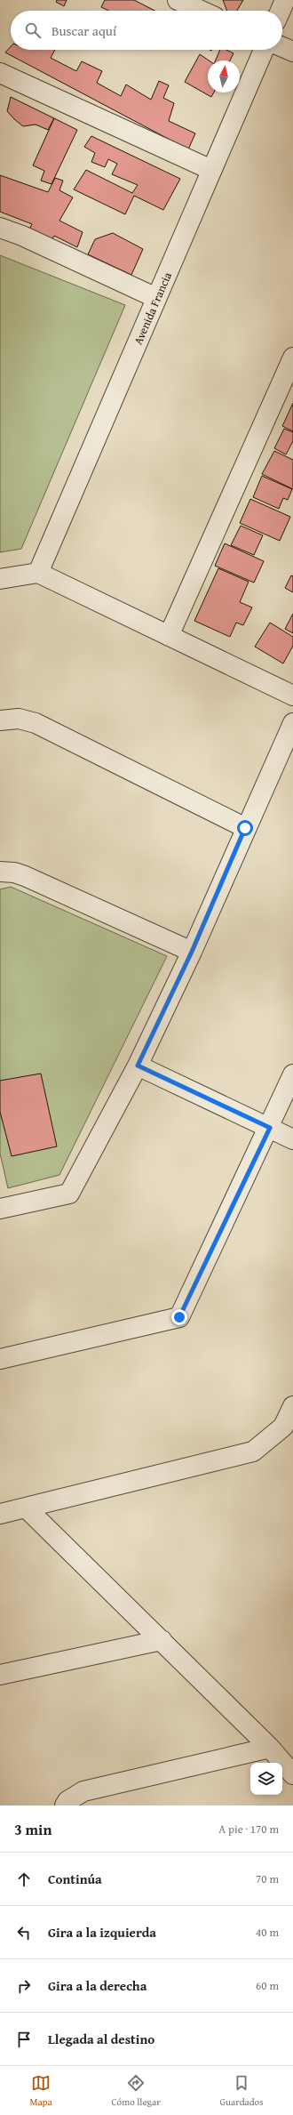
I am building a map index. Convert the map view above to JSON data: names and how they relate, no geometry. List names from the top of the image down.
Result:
{
  "streets": {
    "street": ["Avenida Francia"]
  },
  "north": "top",
  "page": {
    "search": "Buscar aquí",
    "heading": ["3 min", "A pie · 170 m"],
    "list": [
      ["Continúa", "70 m"],
      ["Gira a la izquierda", "40 m"],
      ["Gira a la derecha", "60 m"],
      "Llegada al destino"
    ],
    "nav": ["Mapa", "Cómo llegar", "Guardados"]
  }
}
